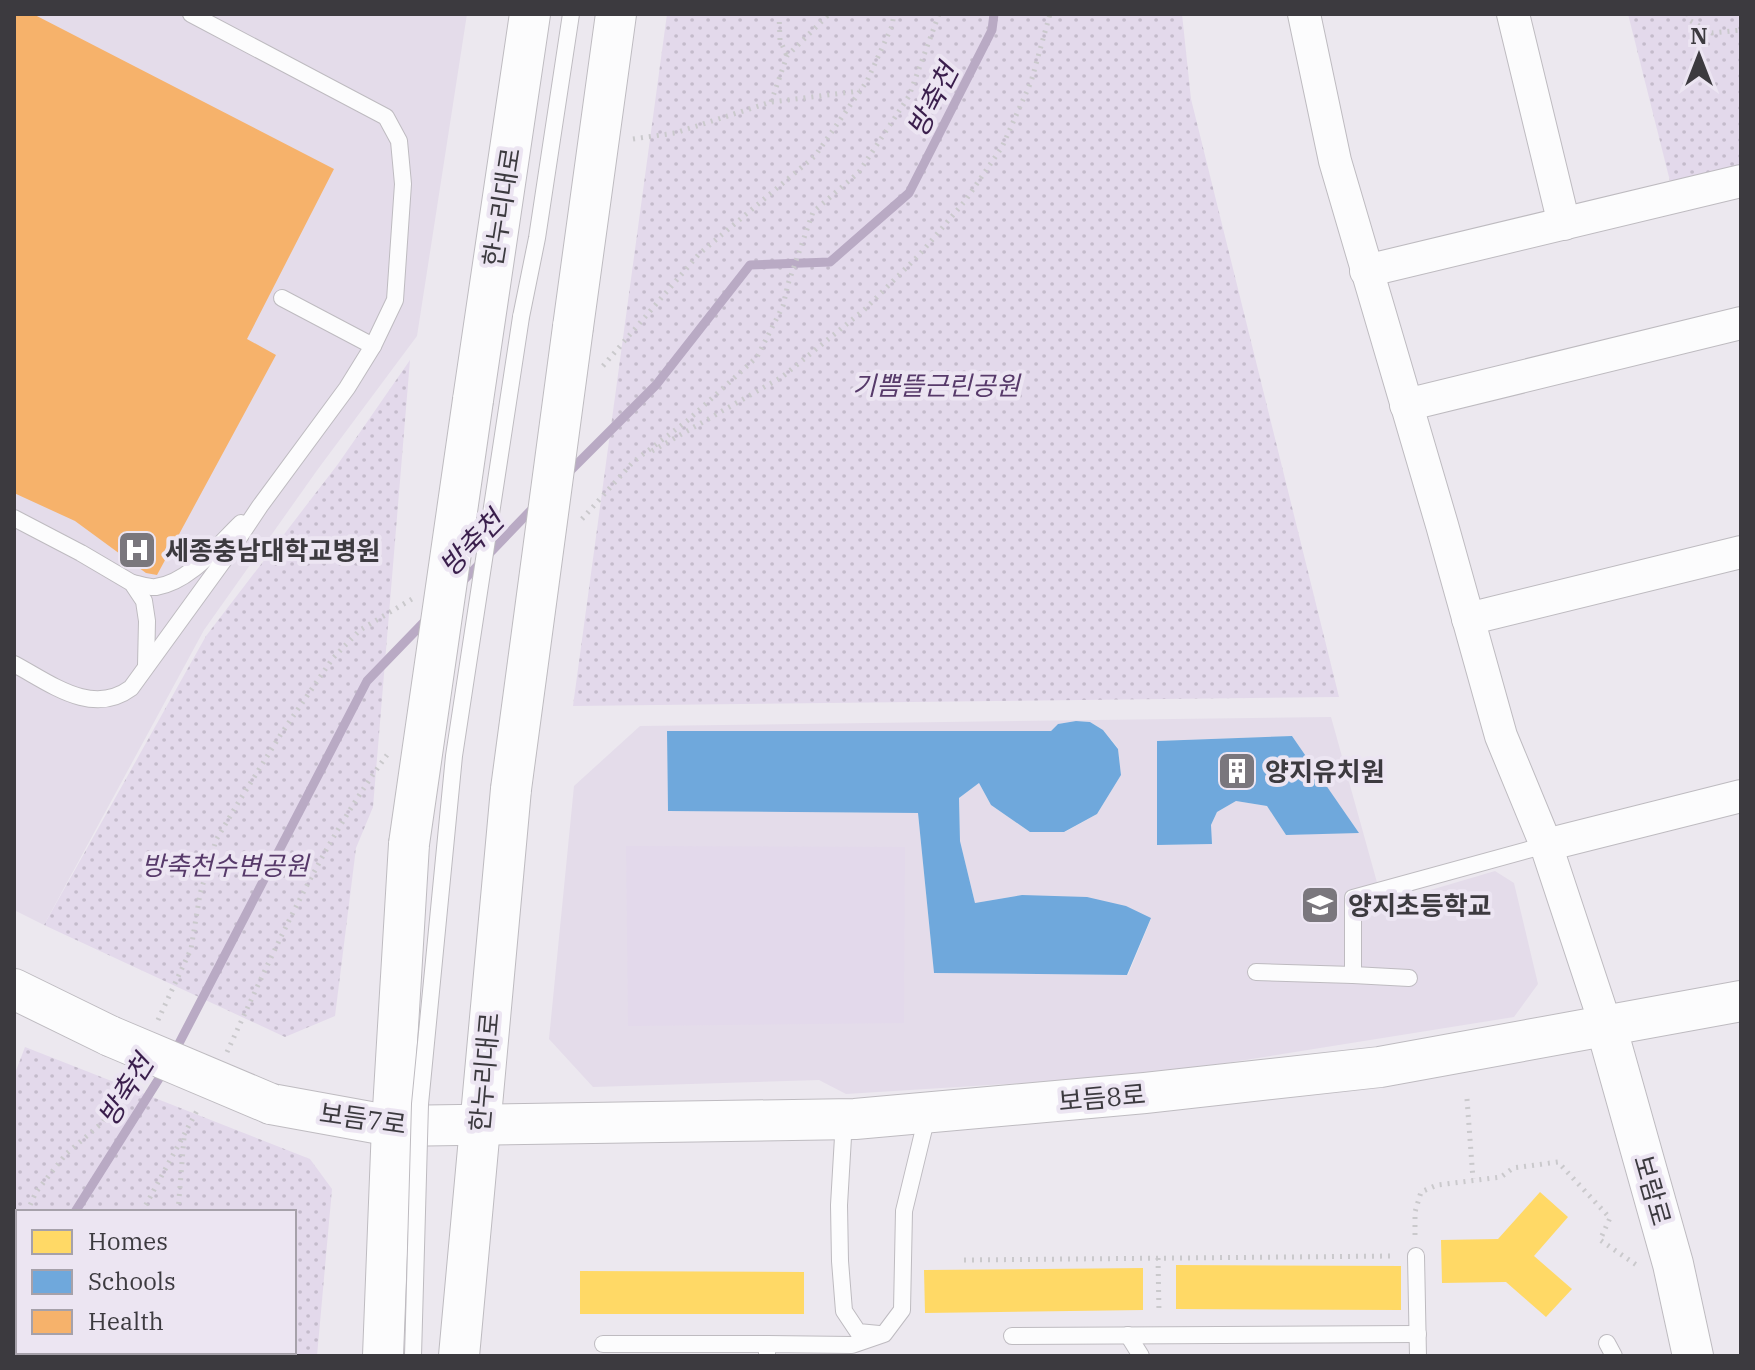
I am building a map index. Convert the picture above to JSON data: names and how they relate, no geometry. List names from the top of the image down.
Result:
{
  "streets": {
    "street": [
      "한누리대로",
      "보듬8로",
      "보듬7로",
      "보람로"
    ]
  },
  "crossings": [
    ["한누리대로", "보듬8로"],
    ["한누리대로", "보듬7로"],
    ["보듬8로", "보듬7로"],
    ["보듬8로", "보람로"]
  ],
  "water": ["방축천"],
  "parks": ["기쁨뜰근린공원", "방축천수변공원"],
  "places": {
    "hospital": ["세종충남대학교병원"],
    "building": ["양지유치원"],
    "school or university": ["양지초등학교"]
  },
  "legend": ["Homes", "Schools", "Health"],
  "north": "top"
}
